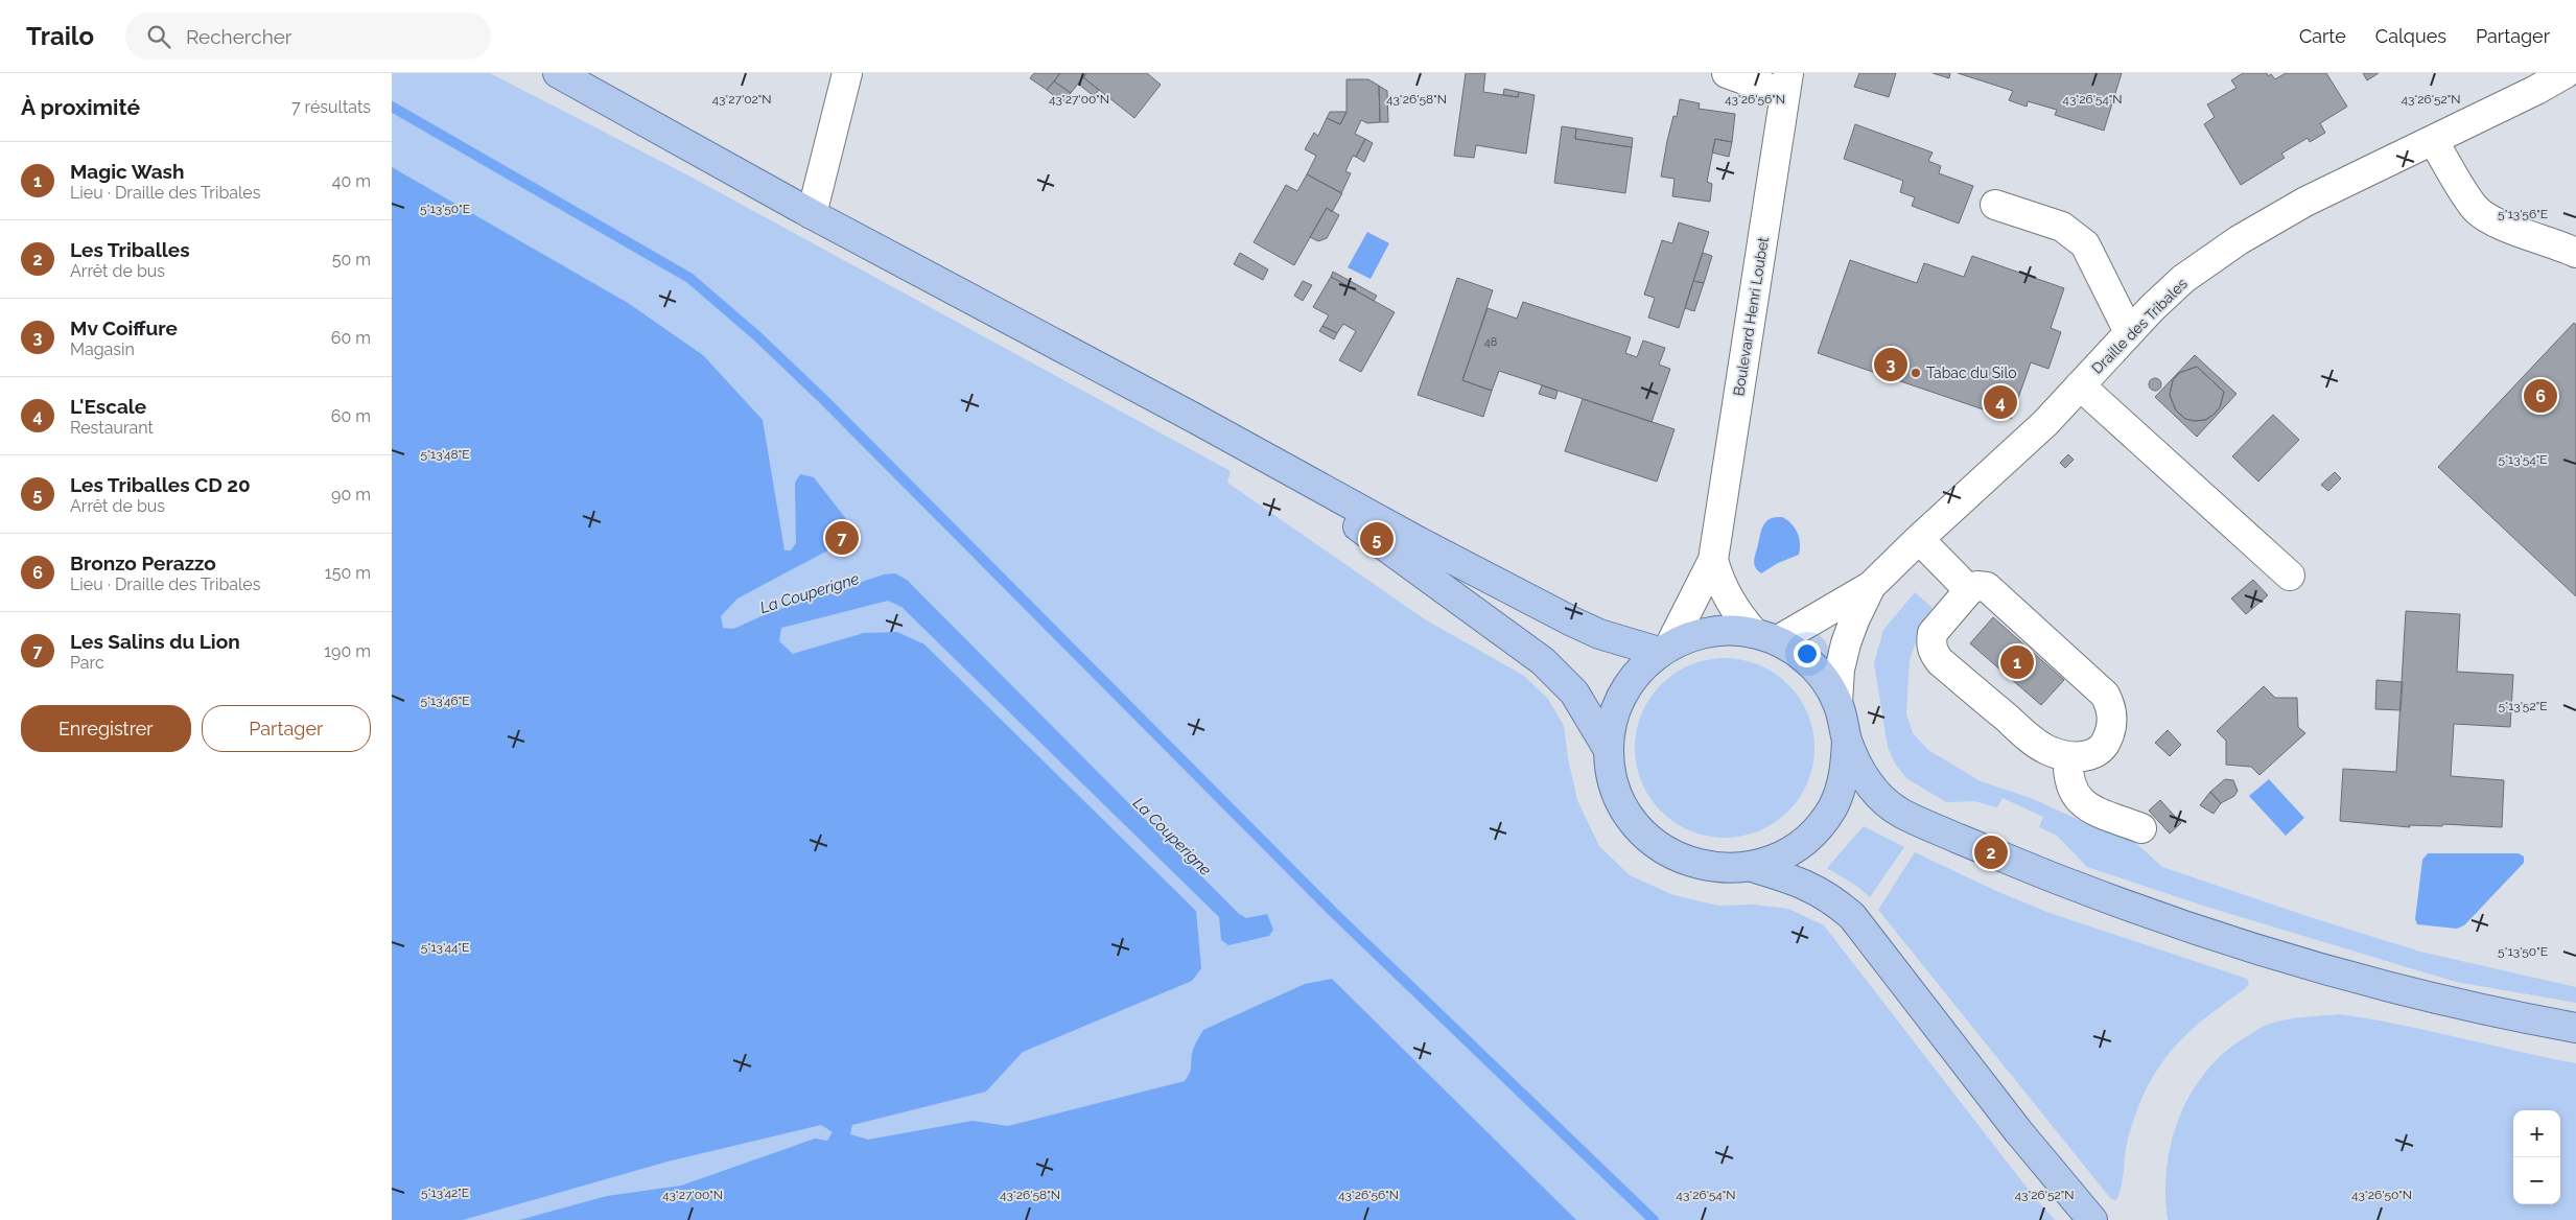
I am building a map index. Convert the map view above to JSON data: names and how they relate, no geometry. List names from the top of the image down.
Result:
{
  "streets": {
    "street": ["Boulevard Henri Loubet", "Draille des Tribales"]
  },
  "crossings": [
    ["Boulevard Henri Loubet", "Draille des Tribales"]
  ],
  "water": ["La Couperigne"],
  "places": ["Tabac du Silo"],
  "house_numbers": ["48"],
  "page": {
    "header": "Trailo",
    "search": "Rechercher",
    "nav": ["Carte", "Calques", "Partager"],
    "heading": ["À proximité", "7 résultats"],
    "list": [
      {
        "mark": "1",
        "name": "Magic Wash",
        "note": "Lieu · Draille des Tribales",
        "value": "40 m"
      },
      {
        "mark": "2",
        "name": "Les Triballes",
        "note": "Arrêt de bus",
        "value": "50 m"
      },
      {
        "mark": "3",
        "name": "Mv Coiffure",
        "note": "Magasin",
        "value": "60 m"
      },
      {
        "mark": "4",
        "name": "L'Escale",
        "note": "Restaurant",
        "value": "60 m"
      },
      {
        "mark": "5",
        "name": "Les Triballes CD 20",
        "note": "Arrêt de bus",
        "value": "90 m"
      },
      {
        "mark": "6",
        "name": "Bronzo Perazzo",
        "note": "Lieu · Draille des Tribales",
        "value": "150 m"
      },
      {
        "mark": "7",
        "name": "Les Salins du Lion",
        "note": "Parc",
        "value": "190 m"
      }
    ],
    "pins": [
      "3",
      "6",
      "4",
      "7",
      "5",
      "1",
      "2"
    ],
    "buttons": ["Enregistrer", "Partager"],
    "map_buttons": ["+", "−"]
  },
  "coordinates": [
    "43°27'02\"N",
    "43°27'00\"N",
    "43°26'58\"N",
    "43°26'56\"N",
    "43°26'54\"N",
    "43°26'52\"N",
    "5°13'50\"E",
    "5°13'56\"E",
    "5°13'48\"E",
    "5°13'54\"E",
    "5°13'46\"E",
    "5°13'52\"E",
    "5°13'44\"E",
    "5°13'42\"E",
    "43°26'50\"N"
  ]
}
